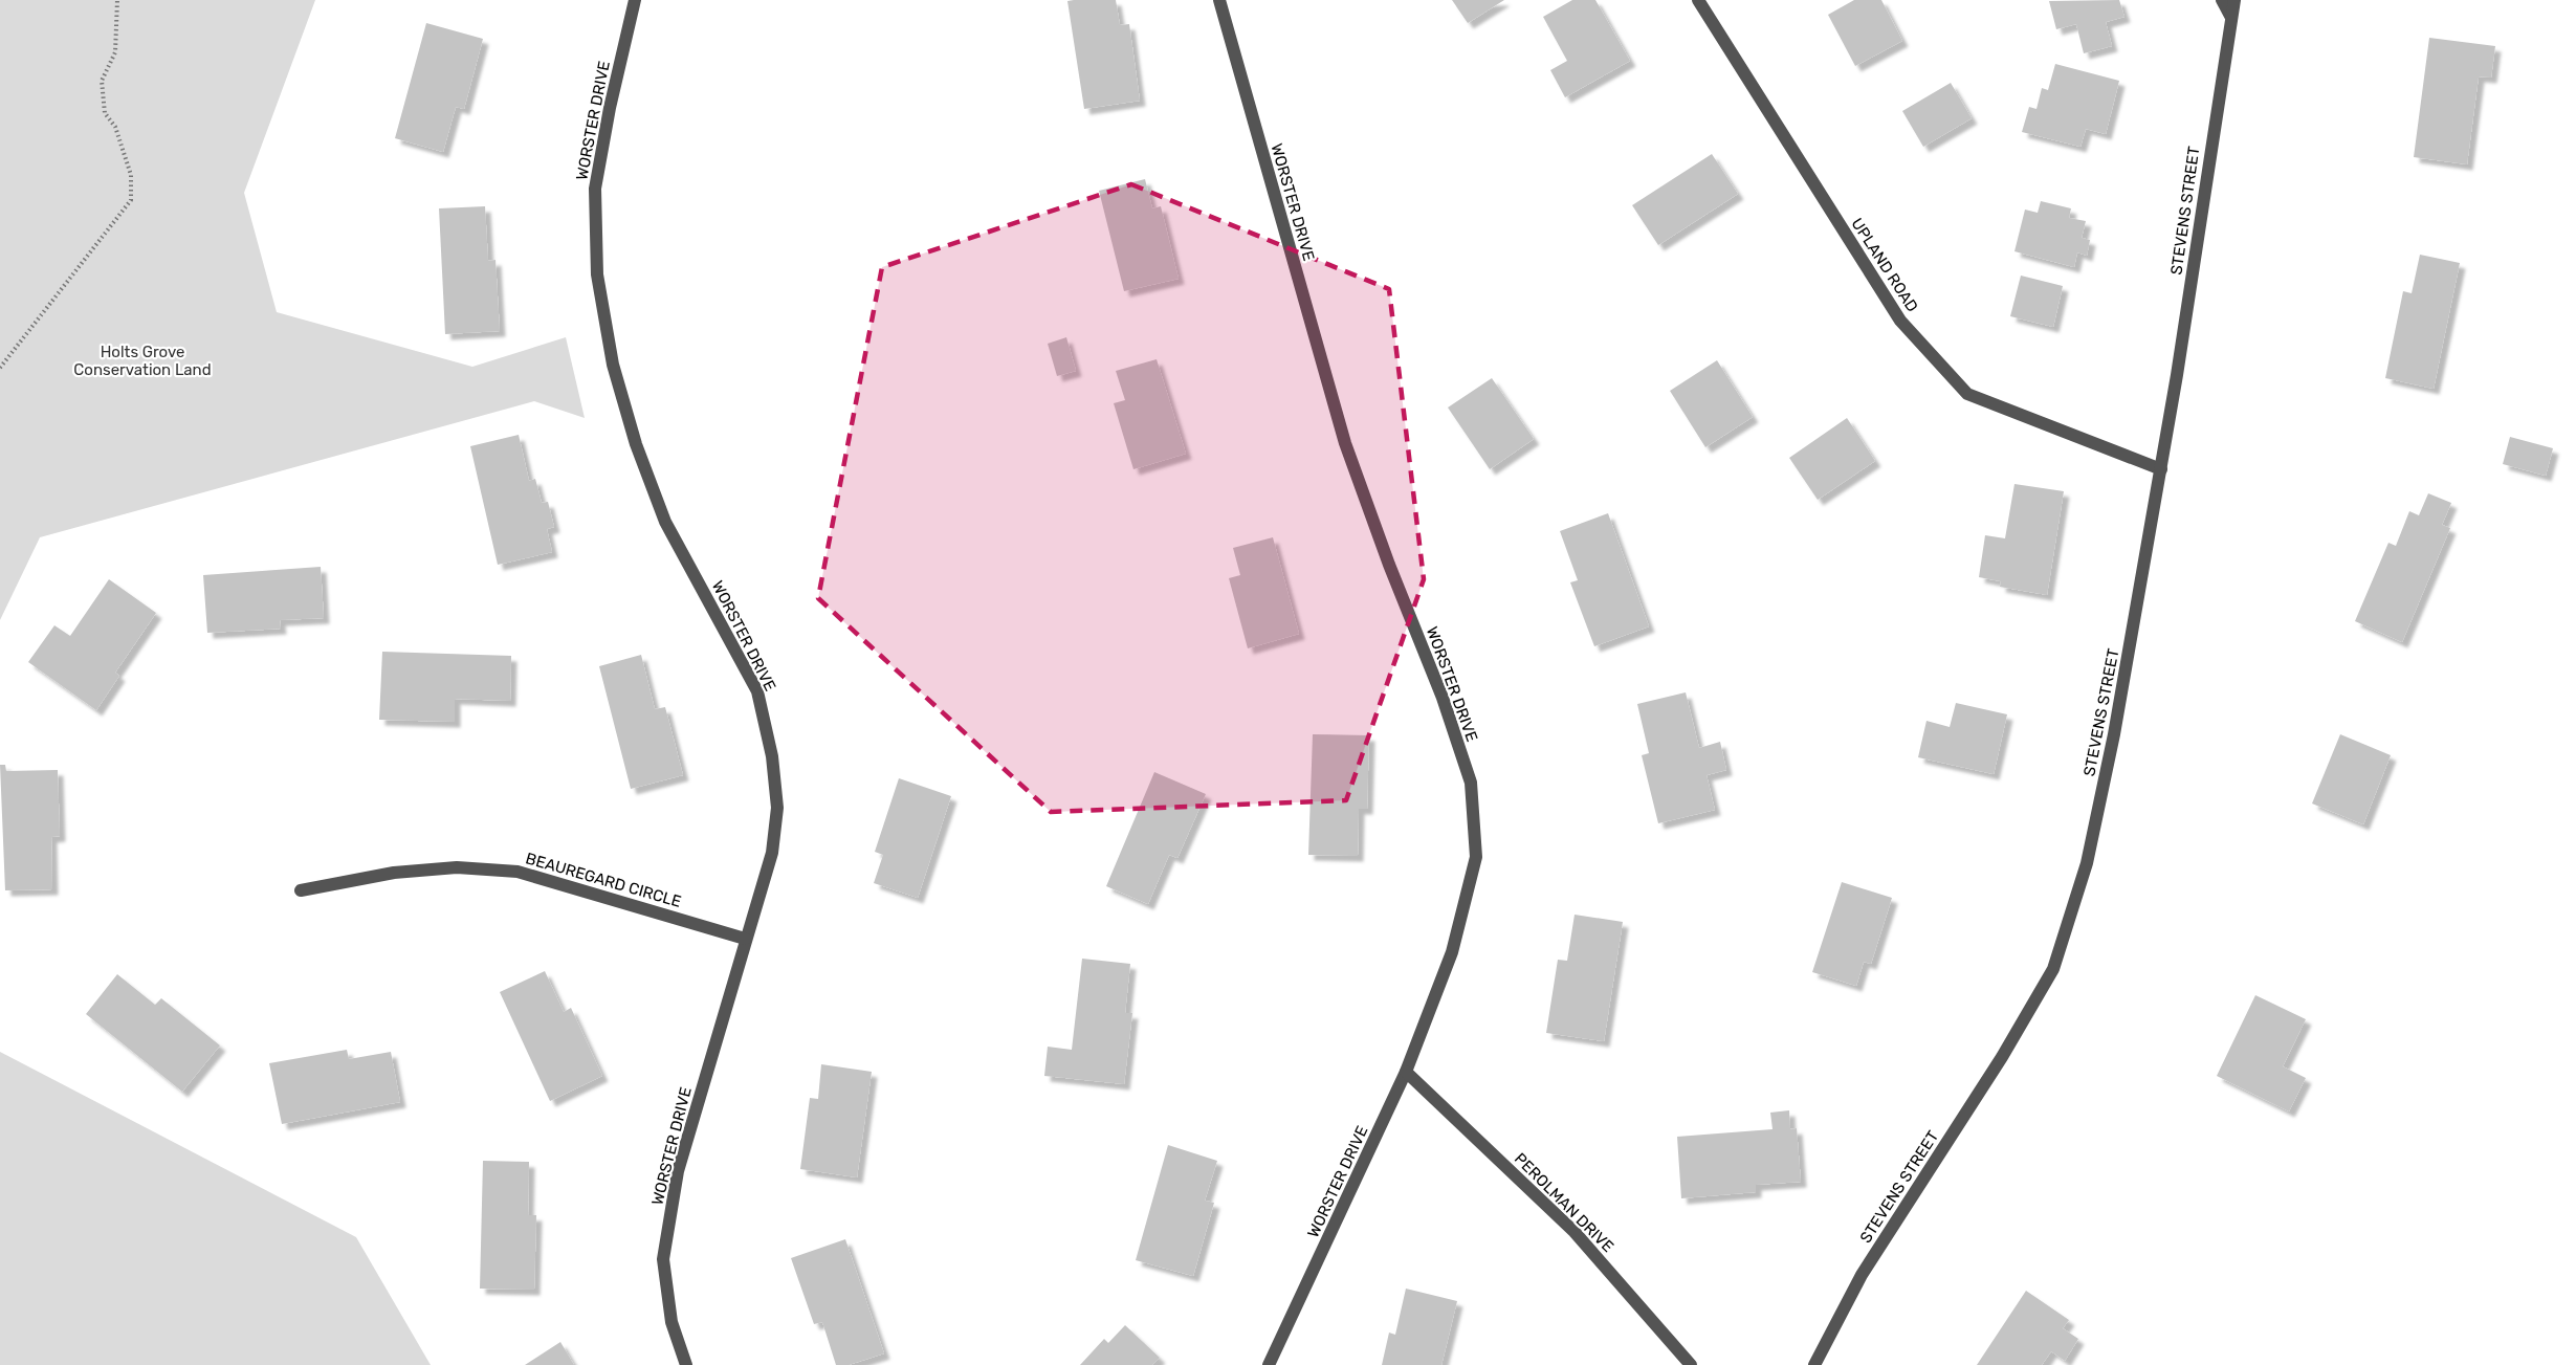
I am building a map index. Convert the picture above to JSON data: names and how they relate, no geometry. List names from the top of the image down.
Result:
{
  "streets": {
    "street": [
      "WORSTER DRIVE",
      "STEVENS STREET",
      "UPLAND ROAD",
      "BEAUREGARD CIRCLE",
      "PEROLMAN DRIVE"
    ]
  },
  "crossings": [
    ["WORSTER DRIVE", "BEAUREGARD CIRCLE"],
    ["WORSTER DRIVE", "PEROLMAN DRIVE"],
    ["STEVENS STREET", "UPLAND ROAD"]
  ],
  "parks": ["Holts Grove Conservation Land"]
}
